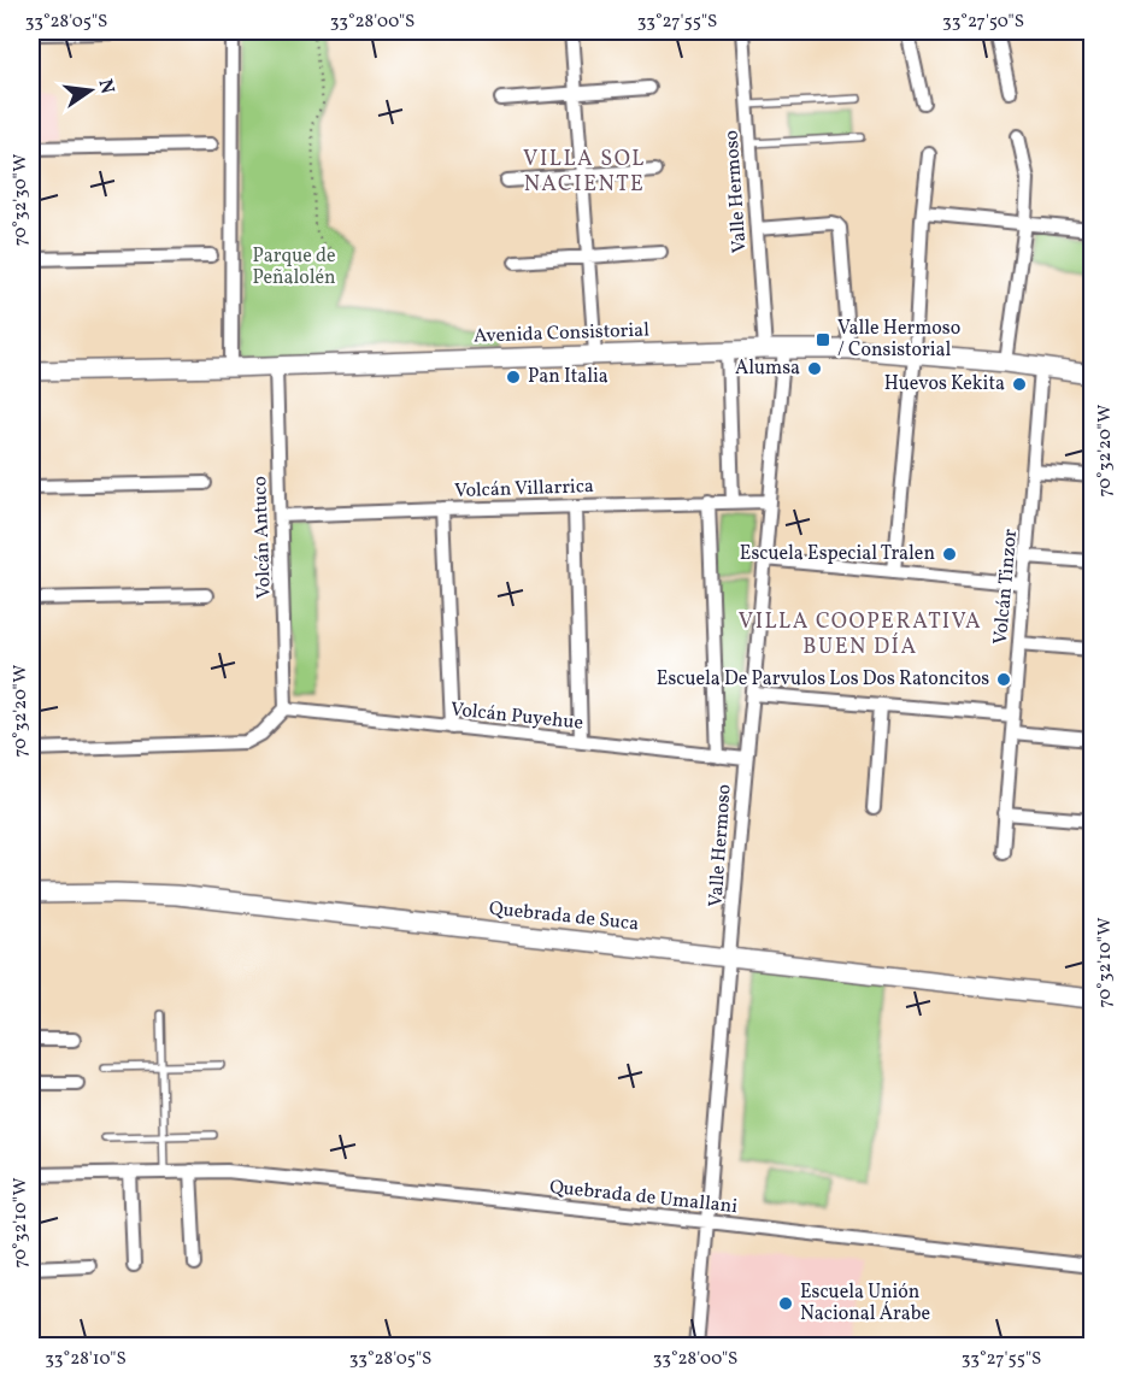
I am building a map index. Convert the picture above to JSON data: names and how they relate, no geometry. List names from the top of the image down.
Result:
{
  "streets": {
    "street": [
      "Valle Hermoso",
      "Avenida Consistorial",
      "Volcán Villarrica",
      "Volcán Antuco",
      "Volcán Tinzor",
      "Volcán Puyehue",
      "Quebrada de Suca",
      "Quebrada de Umallani"
    ]
  },
  "crossings": [
    ["Valle Hermoso", "Avenida Consistorial"],
    ["Valle Hermoso", "Volcán Villarrica"],
    ["Valle Hermoso", "Volcán Puyehue"],
    ["Valle Hermoso", "Quebrada de Suca"],
    ["Valle Hermoso", "Quebrada de Umallani"],
    ["Avenida Consistorial", "Volcán Antuco"],
    ["Avenida Consistorial", "Volcán Tinzor"],
    ["Volcán Villarrica", "Volcán Antuco"],
    ["Volcán Antuco", "Volcán Puyehue"]
  ],
  "districts": ["VILLA SOL NACIENTE", "VILLA COOPERATIVA BUEN DÍA"],
  "parks": ["Parque de Peñalolén"],
  "places": {
    "transit": ["Valle Hermoso / Consistorial"],
    "other": [
      "Alumsa",
      "Pan Italia",
      "Huevos Kekita",
      "Escuela Especial Tralen",
      "Escuela De Parvulos Los Dos Ratoncitos",
      "Escuela Unión Nacional Árabe"
    ]
  },
  "north": "right",
  "coordinates": [
    "33°28'05\"S",
    "33°28'00\"S",
    "33°27'55\"S",
    "33°27'50\"S",
    "70°32'30\"W",
    "70°32'20\"W",
    "70°32'10\"W",
    "33°28'10\"S"
  ]
}
